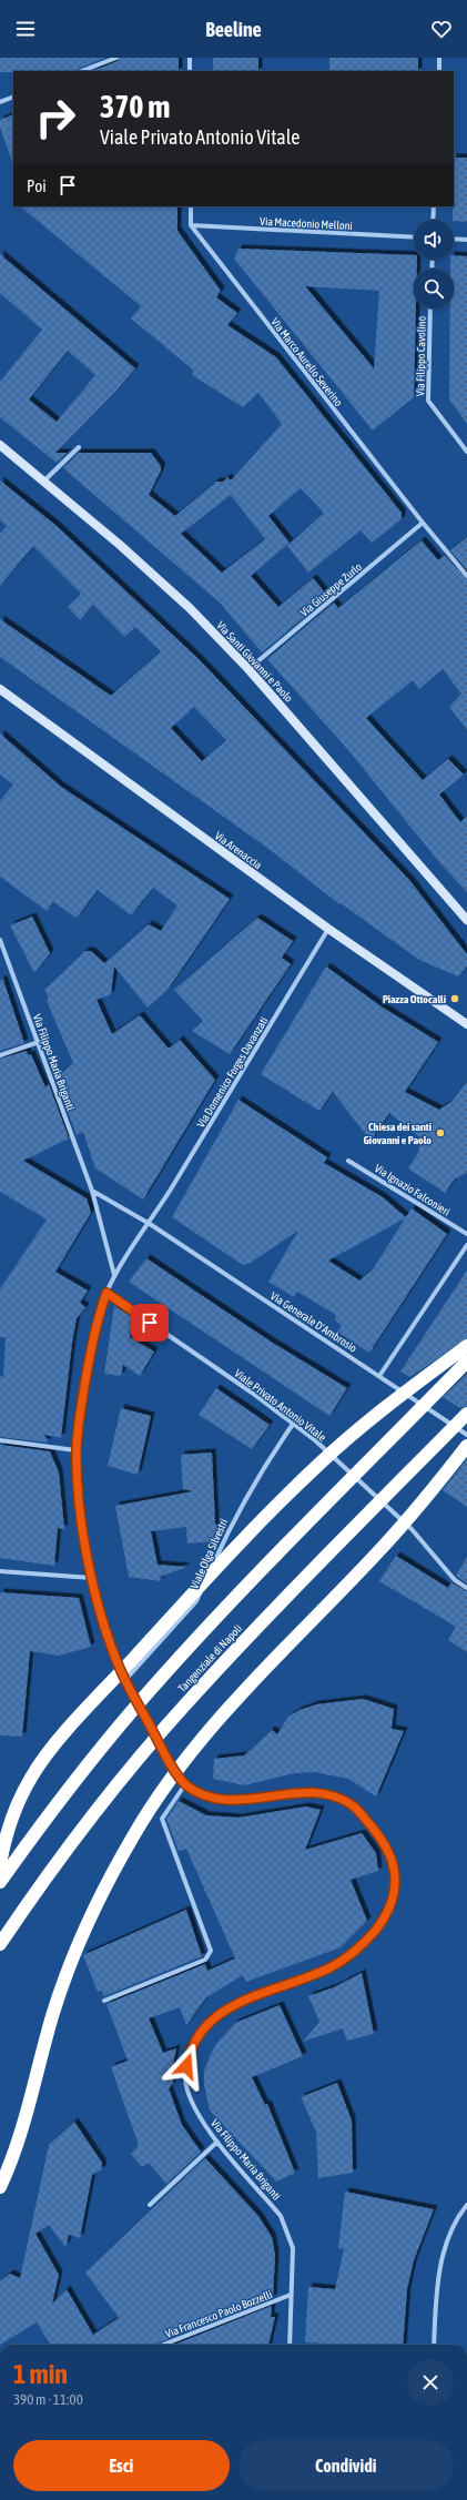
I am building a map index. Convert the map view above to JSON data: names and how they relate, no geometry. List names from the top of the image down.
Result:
{
  "streets": {
    "highway": ["Tangenziale di Napoli"],
    "main road": ["Via Santi Giovanni e Paolo", "Via Arenaccia"],
    "street": [
      "Via Macedonio Melloni",
      "Via Filippo Cavolino",
      "Via Marco Aurelio Severino",
      "Via Giuseppe Zurlo",
      "Via Filippo Maria Briganti",
      "Via Domenico Forges Davanzati",
      "Via Ignazio Falconieri",
      "Via Generale D'Ambrosio",
      "Viale Privato Antonio Vitale",
      "Viale Olga Silvestri",
      "Via Francesco Paolo Bozzelli"
    ]
  },
  "crossings": [
    ["Via Macedonio Melloni", "Via Marco Aurelio Severino"],
    ["Via Marco Aurelio Severino", "Via Giuseppe Zurlo"],
    ["Via Giuseppe Zurlo", "Via Santi Giovanni e Paolo"],
    ["Via Arenaccia", "Via Domenico Forges Davanzati"],
    ["Via Filippo Maria Briganti", "Via Domenico Forges Davanzati"],
    ["Via Filippo Maria Briganti", "Via Generale D'Ambrosio"],
    ["Via Filippo Maria Briganti", "Viale Privato Antonio Vitale"],
    ["Via Filippo Maria Briganti", "Viale Olga Silvestri"],
    ["Via Filippo Maria Briganti", "Via Francesco Paolo Bozzelli"],
    ["Via Domenico Forges Davanzati", "Via Generale D'Ambrosio"],
    ["Viale Privato Antonio Vitale", "Viale Olga Silvestri"]
  ],
  "places": ["Piazza Ottocalli", "Chiesa dei santi Giovanni e Paolo"],
  "page": {
    "header": "Beeline",
    "turn": ["370 m", "Viale Privato Antonio Vitale"],
    "then": "Poi",
    "heading": ["1 min", "390 m · 11:00"],
    "buttons": ["Esci", "Condividi"]
  }
}
